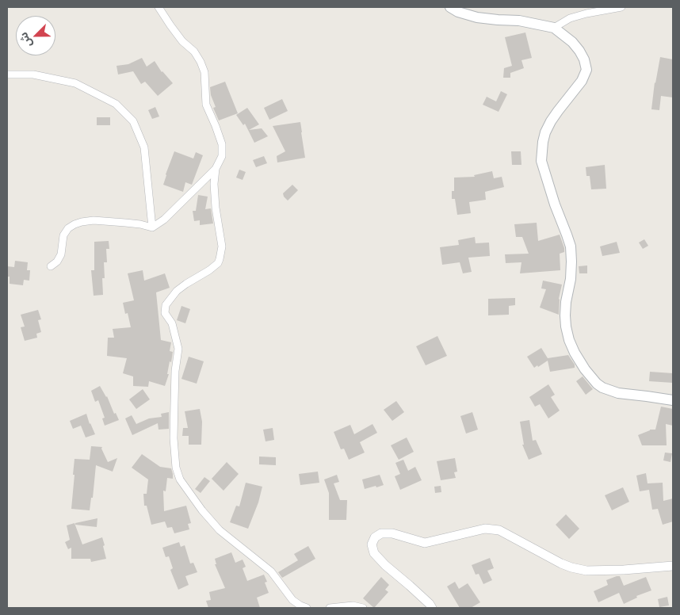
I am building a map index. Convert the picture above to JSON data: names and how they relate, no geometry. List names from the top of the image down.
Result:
{
  "north": "bottom left"
}
